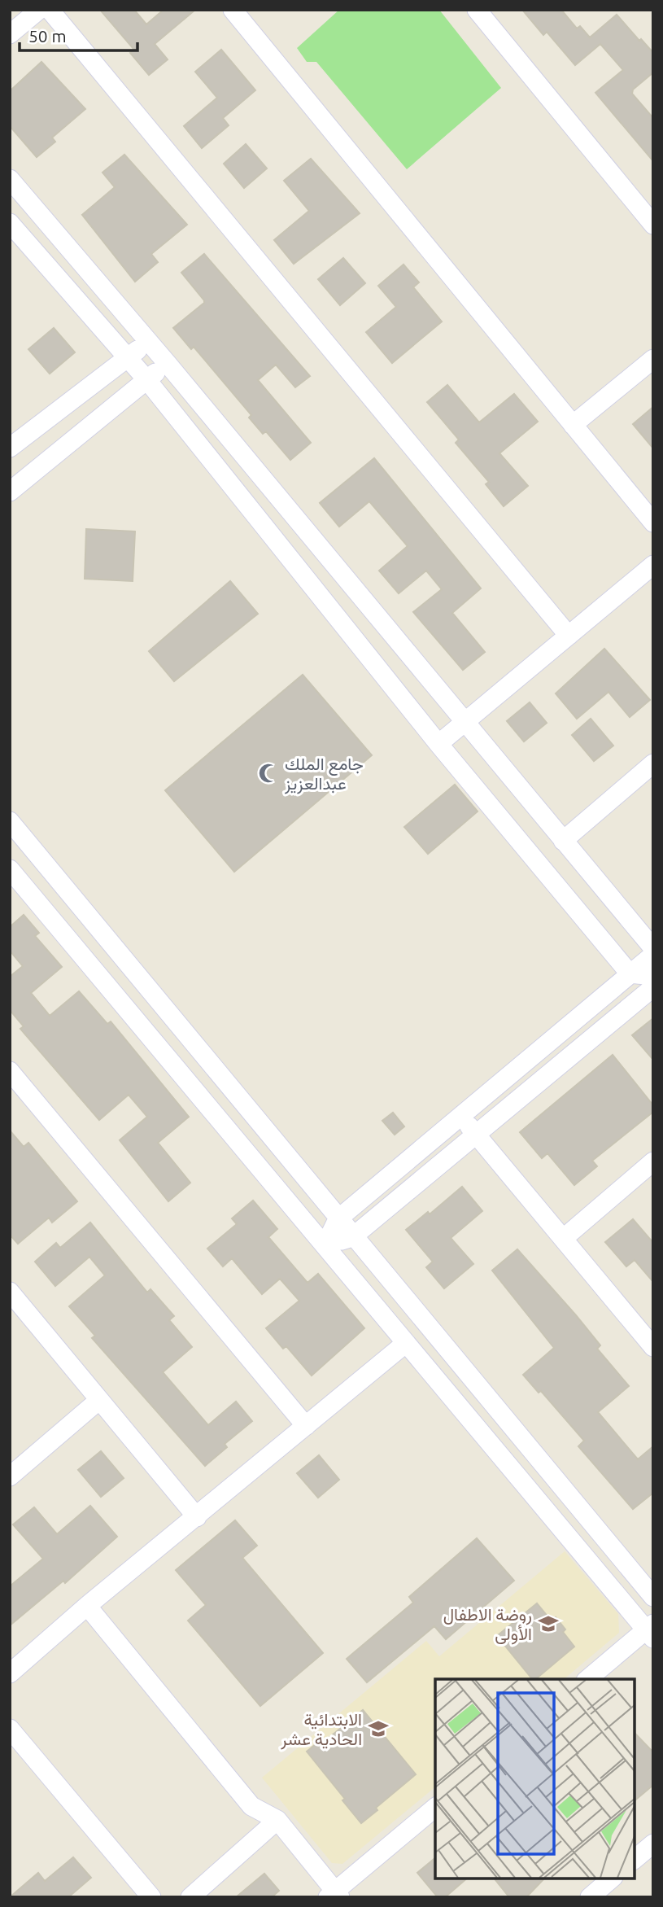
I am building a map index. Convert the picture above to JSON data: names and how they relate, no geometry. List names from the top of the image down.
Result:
{
  "places": {
    "mosque": ["جامع الملك عبدالعزيز"],
    "school or university": ["روضة الاطفال الأولى", "الابتدائية الحادية عشر"]
  },
  "scale_bar": "50 m"
}
